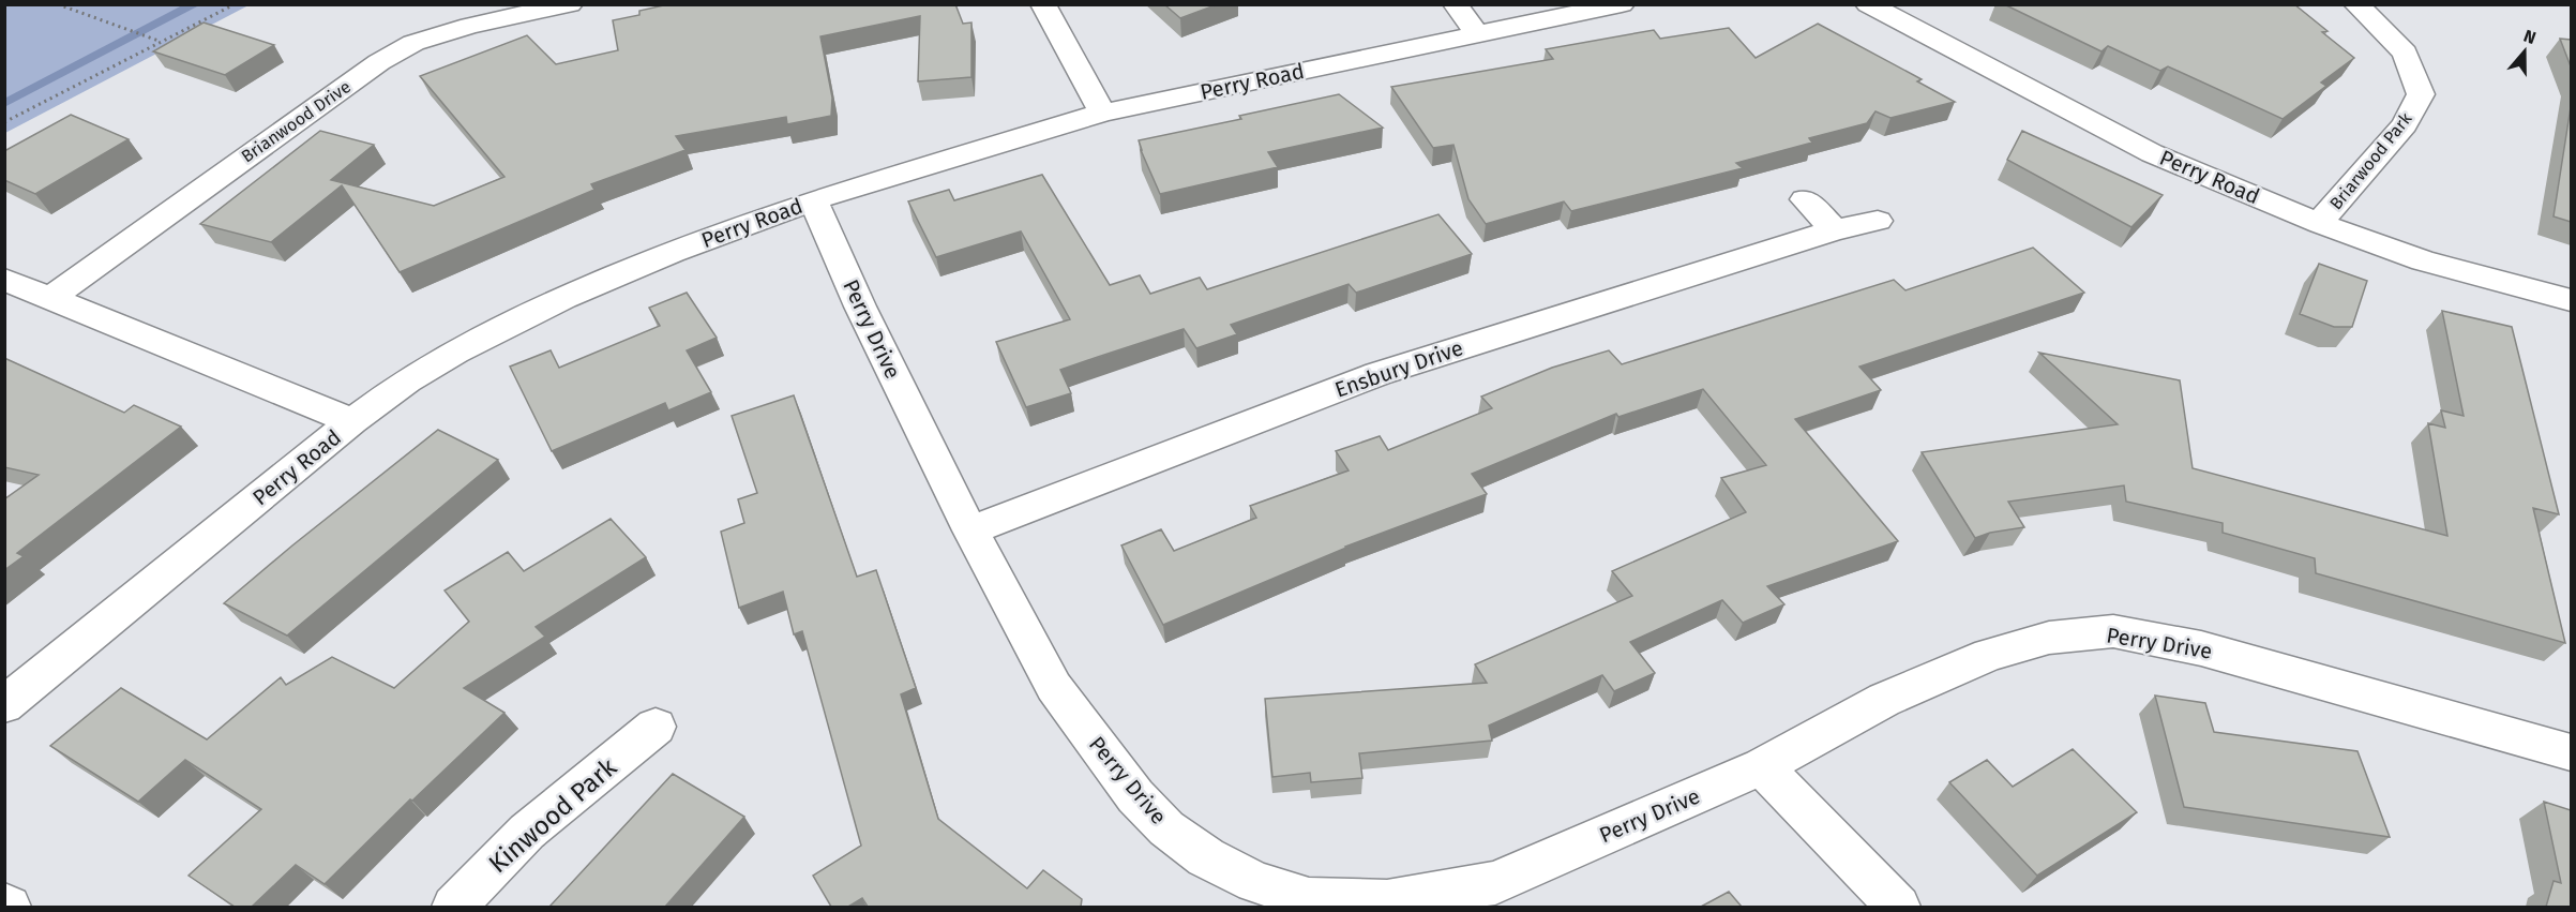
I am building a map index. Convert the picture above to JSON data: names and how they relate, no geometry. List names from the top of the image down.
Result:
{
  "streets": {
    "street": [
      "Perry Road",
      "Brianwood Drive",
      "Briarwood Park",
      "Perry Drive",
      "Ensbury Drive",
      "Kinwood Park"
    ]
  },
  "crossings": [
    ["Perry Road", "Briarwood Park"],
    ["Perry Road", "Perry Drive"],
    ["Perry Drive", "Ensbury Drive"]
  ],
  "north": "top"
}
